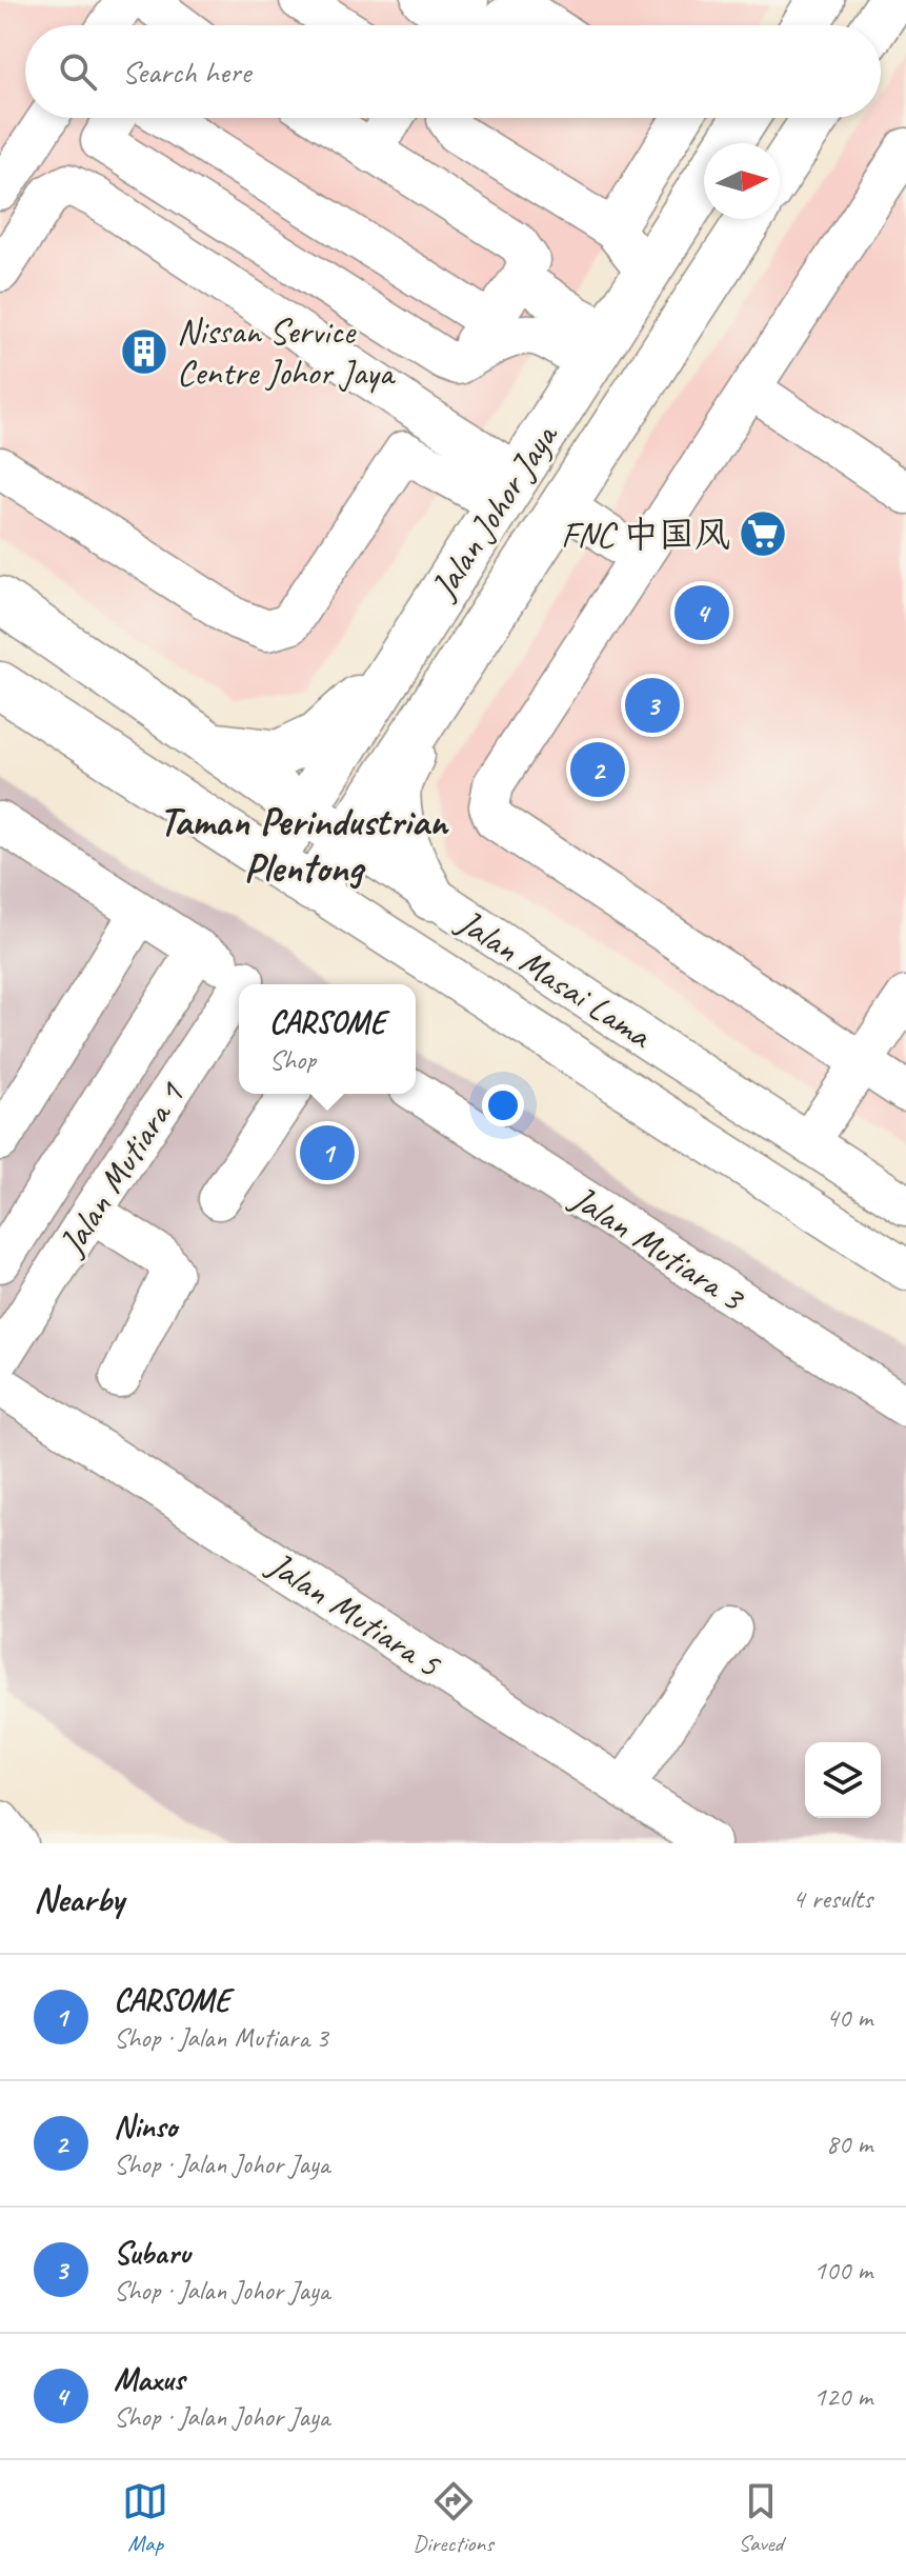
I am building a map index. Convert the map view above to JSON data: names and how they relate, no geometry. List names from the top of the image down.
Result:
{
  "streets": {
    "main road": ["Jalan Johor Jaya", "Jalan Masai Lama"],
    "street": ["Jalan Mutiara 1", "Jalan Mutiara 3", "Jalan Mutiara 5"]
  },
  "crossings": [
    ["Jalan Johor Jaya", "Jalan Masai Lama"]
  ],
  "districts": ["Taman Perindustrian Plentong"],
  "places": {
    "building": ["Nissan Service Centre Johor Jaya"],
    "supermarket": ["FNC 中国风"]
  },
  "north": "right",
  "page": {
    "search": "Search here",
    "pins": [
      "4",
      "3",
      "2",
      "1"
    ],
    "popup": ["CARSOME", "Shop"],
    "heading": ["Nearby", "4 results"],
    "list": [
      {
        "mark": "1",
        "name": "CARSOME",
        "note": "Shop · Jalan Mutiara 3",
        "value": "40 m"
      },
      {
        "mark": "2",
        "name": "Ninso",
        "note": "Shop · Jalan Johor Jaya",
        "value": "80 m"
      },
      {
        "mark": "3",
        "name": "Subaru",
        "note": "Shop · Jalan Johor Jaya",
        "value": "100 m"
      },
      {
        "mark": "4",
        "name": "Maxus",
        "note": "Shop · Jalan Johor Jaya",
        "value": "120 m"
      }
    ],
    "nav": ["Map", "Directions", "Saved"]
  }
}
